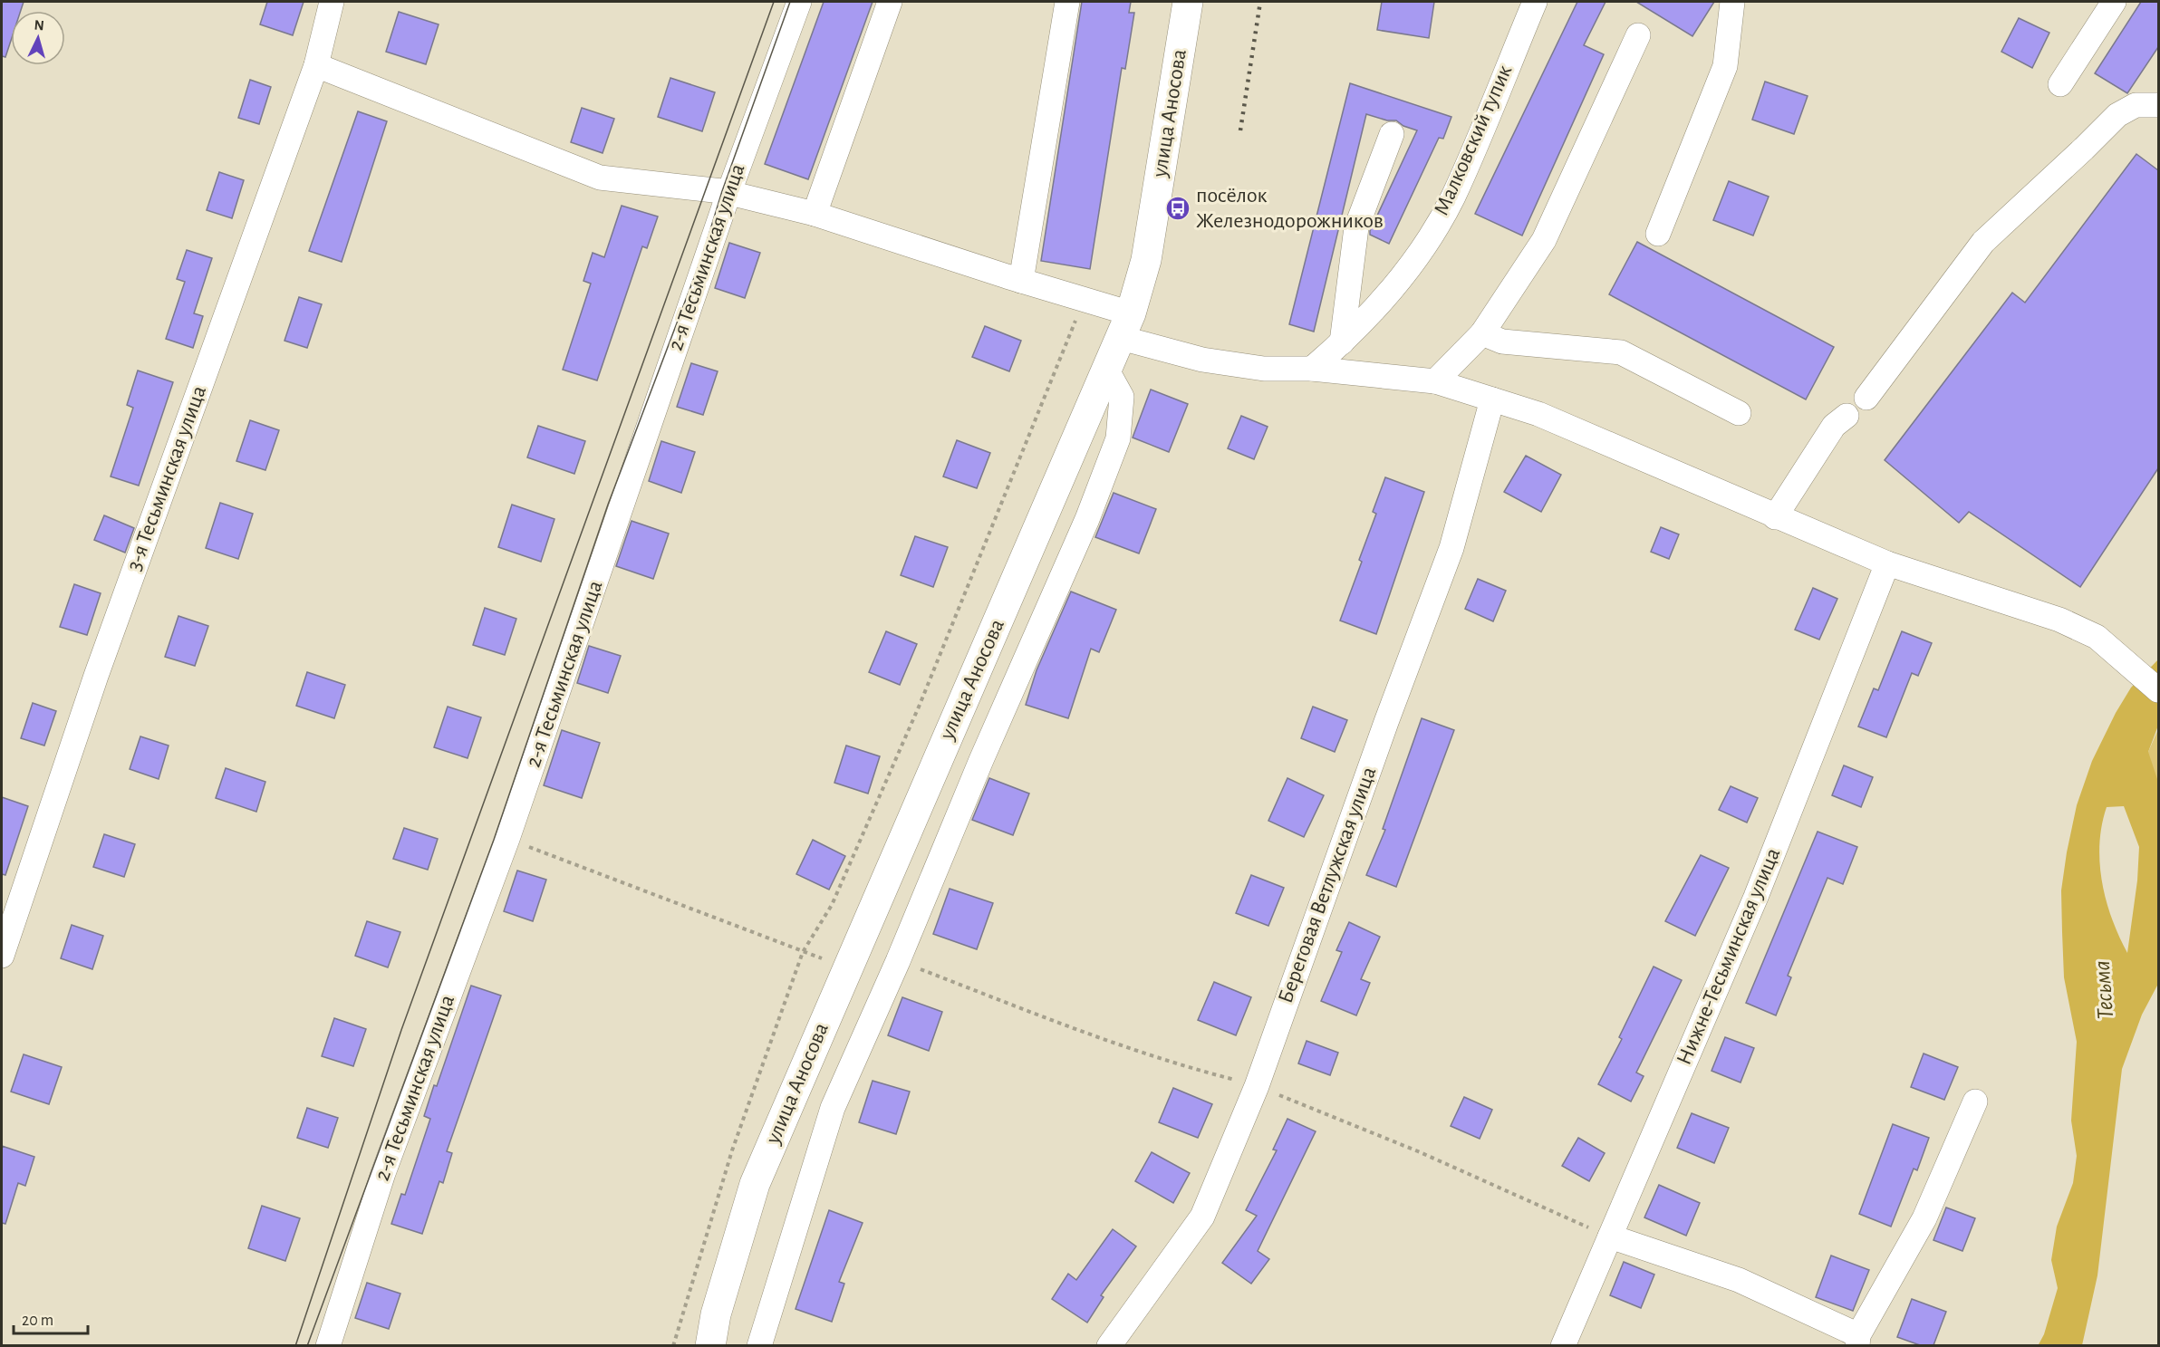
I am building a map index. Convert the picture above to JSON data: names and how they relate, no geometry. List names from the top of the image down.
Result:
{
  "streets": {
    "main road": ["улица Аносова"],
    "street": [
      "Малковский тупик",
      "2-я Тесьминская улица",
      "3-я Тесьминская улица",
      "Береговая Ветлужская улица",
      "Нижне-Тесьминская улица"
    ]
  },
  "water": ["Тесьма"],
  "places": {
    "bus stop": ["посёлок Железнодорожников"]
  },
  "scale_bar": "20 m",
  "north": "top"
}
